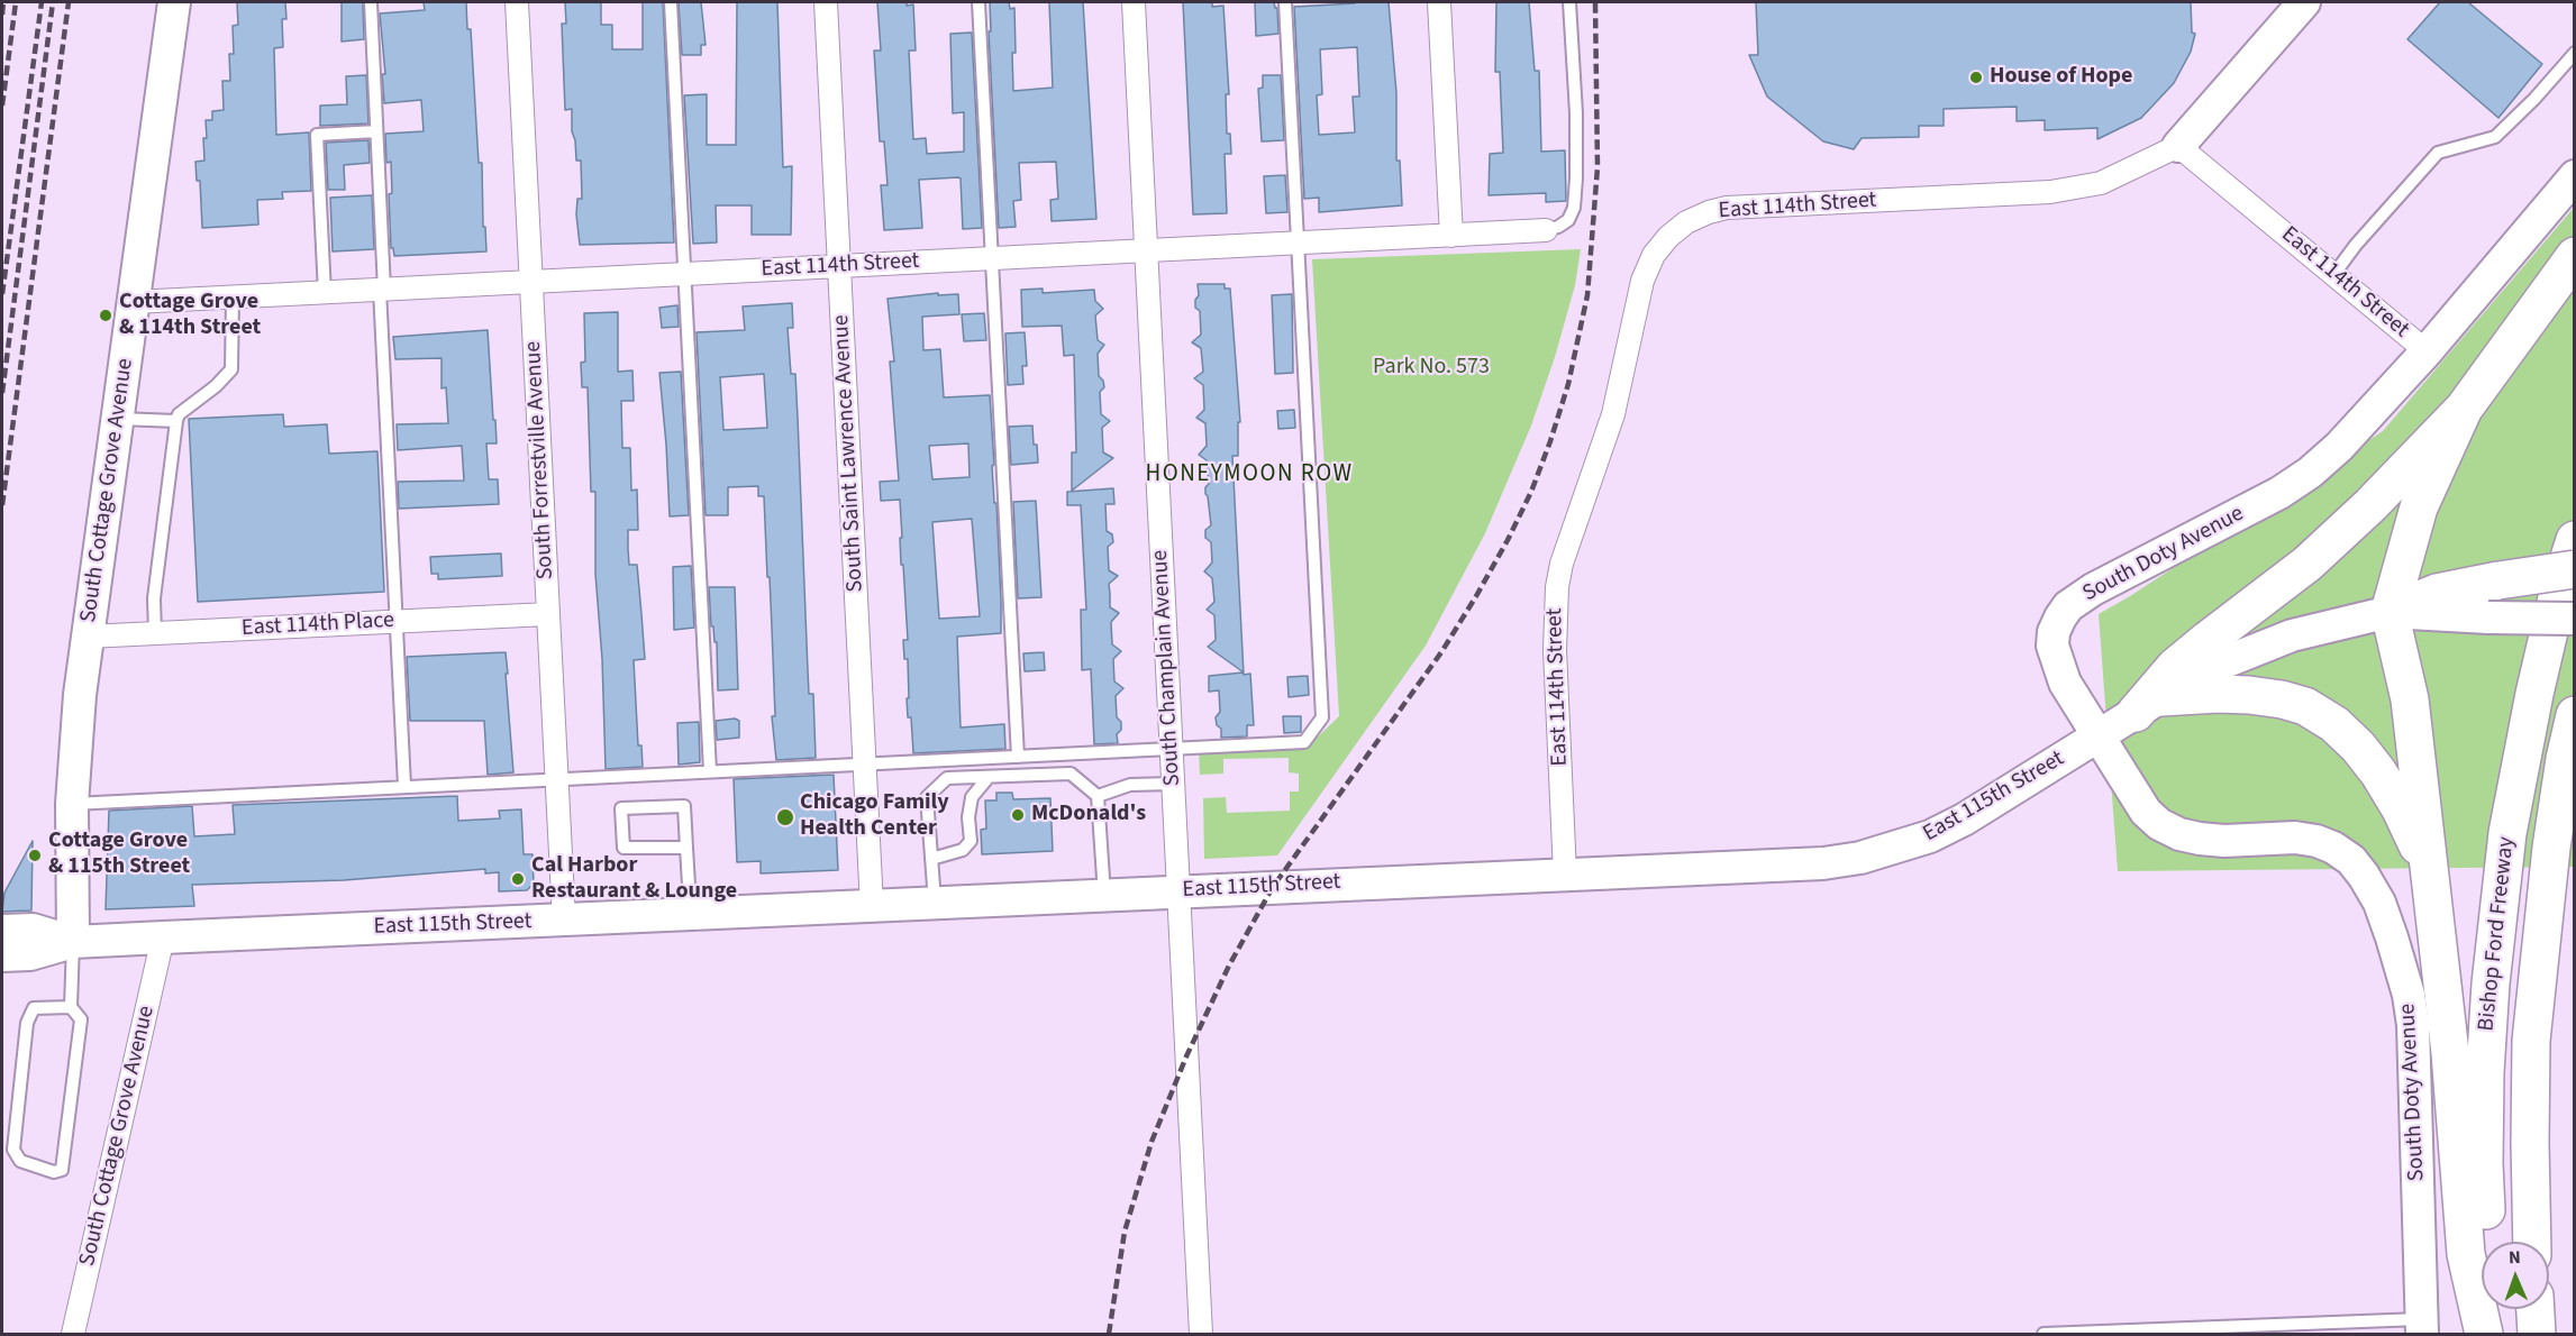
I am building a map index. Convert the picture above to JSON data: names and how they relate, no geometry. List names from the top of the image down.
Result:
{
  "streets": {
    "highway": ["Bishop Ford Freeway"],
    "street": [
      "East 114th Street",
      "South Saint Lawrence Avenue",
      "South Forrestville Avenue",
      "South Cottage Grove Avenue",
      "South Doty Avenue",
      "East 114th Place",
      "South Champlain Avenue",
      "East 115th Street"
    ]
  },
  "crossings": [
    ["East 114th Street", "South Saint Lawrence Avenue"],
    ["East 114th Street", "South Forrestville Avenue"],
    ["East 114th Street", "South Cottage Grove Avenue"],
    ["East 114th Street", "South Doty Avenue"],
    ["East 114th Street", "South Champlain Avenue"],
    ["East 114th Street", "East 115th Street"],
    ["South Saint Lawrence Avenue", "East 115th Street"],
    ["South Forrestville Avenue", "East 114th Place"],
    ["South Forrestville Avenue", "East 115th Street"],
    ["South Cottage Grove Avenue", "East 114th Place"],
    ["South Cottage Grove Avenue", "East 115th Street"],
    ["South Doty Avenue", "East 115th Street"],
    ["South Champlain Avenue", "East 115th Street"]
  ],
  "districts": ["HONEYMOON ROW"],
  "parks": ["Park No. 573"],
  "places": [
    "House of Hope",
    "Cottage Grove & 114th Street",
    "McDonald's",
    "Chicago Family Health Center",
    "Cottage Grove & 115th Street",
    "Cal Harbor Restaurant & Lounge"
  ],
  "north": "top"
}
